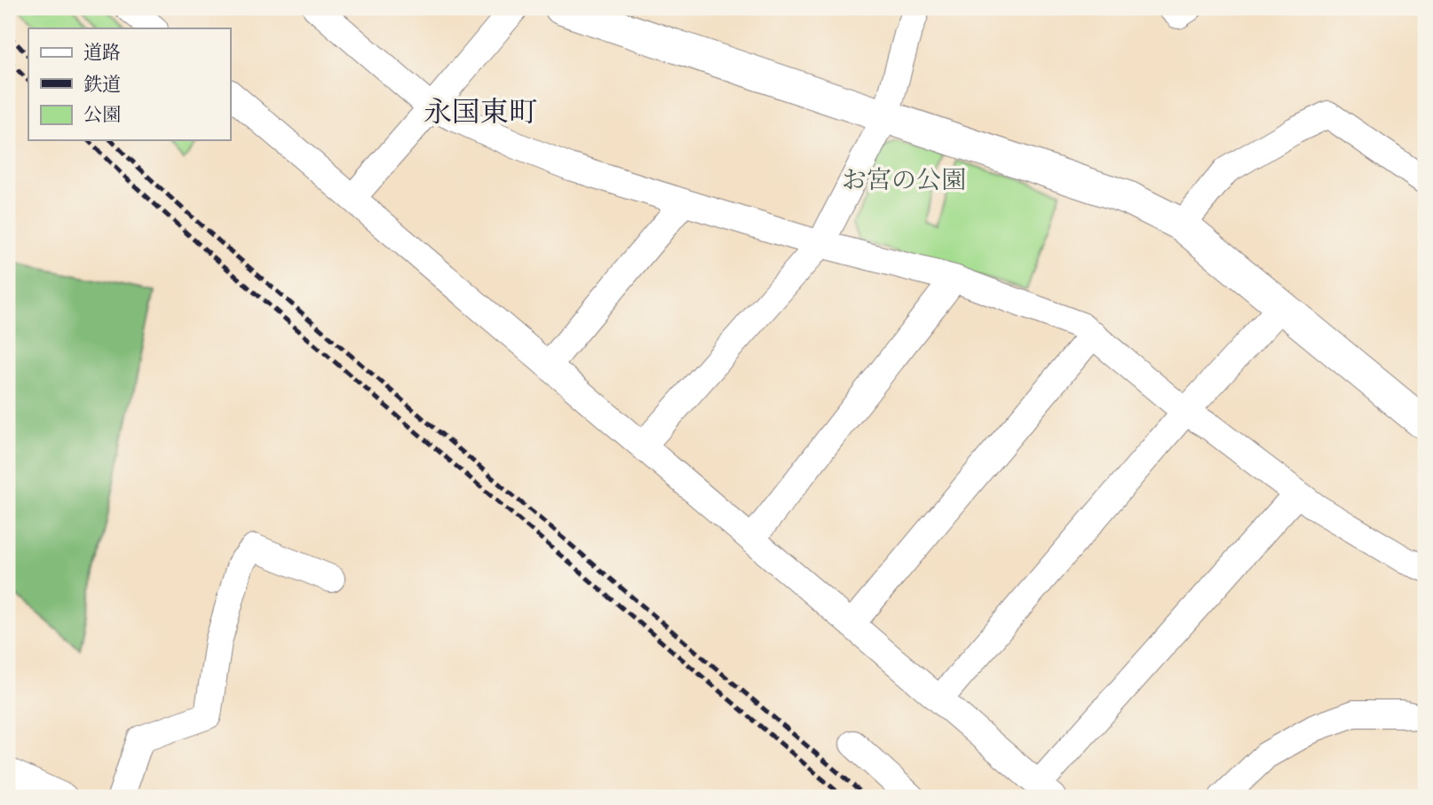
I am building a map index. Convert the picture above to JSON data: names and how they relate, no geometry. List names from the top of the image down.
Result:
{
  "districts": ["永国東町"],
  "parks": ["お宮の公園"],
  "legend": ["道路", "鉄道", "公園"]
}
